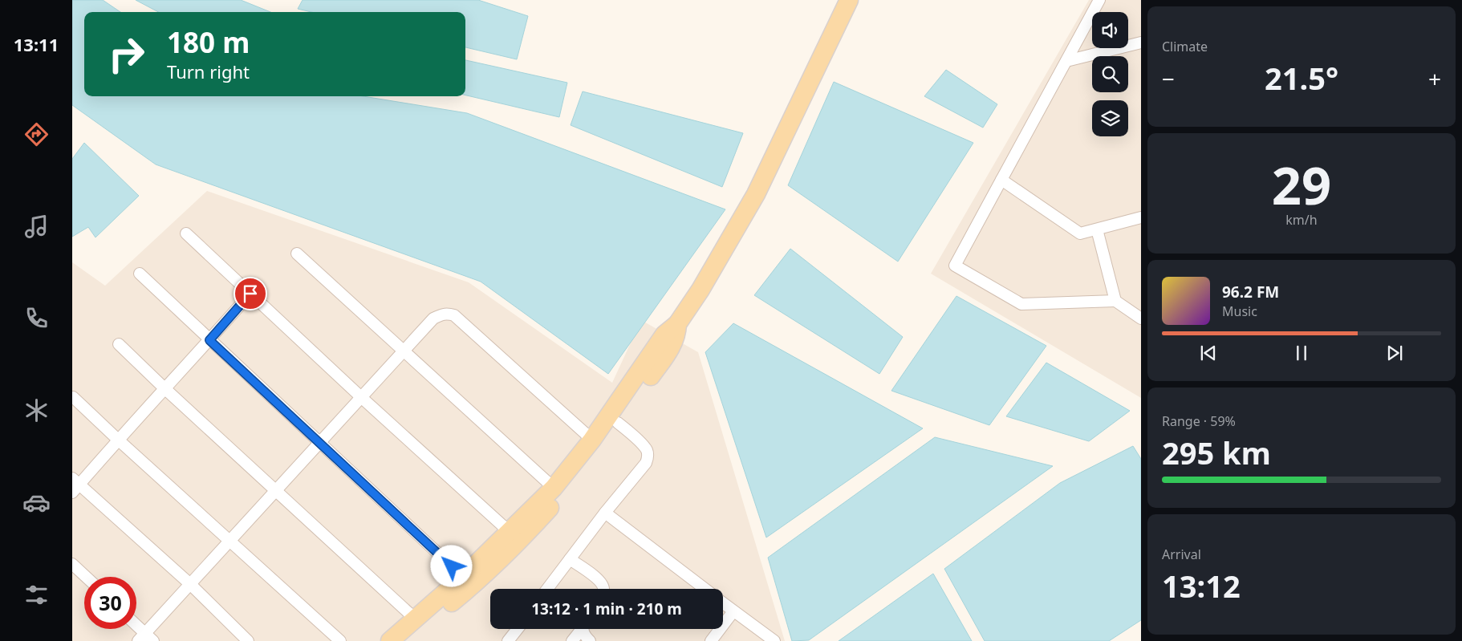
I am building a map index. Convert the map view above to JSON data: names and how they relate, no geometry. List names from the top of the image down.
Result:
{
  "page": {
    "tabs": "13:11",
    "tile": [
      "Climate",
      ["29", "km/h"],
      ["Range · 59%", "295 km"],
      ["Arrival", "13:12"]
    ],
    "turn": ["180 m", "Turn right"],
    "heat": ["−", "21.5°", "+"],
    "song": ["96.2 FM", "Music"],
    "limit": "30",
    "trip": "13:12 · 1 min · 210 m"
  }
}
